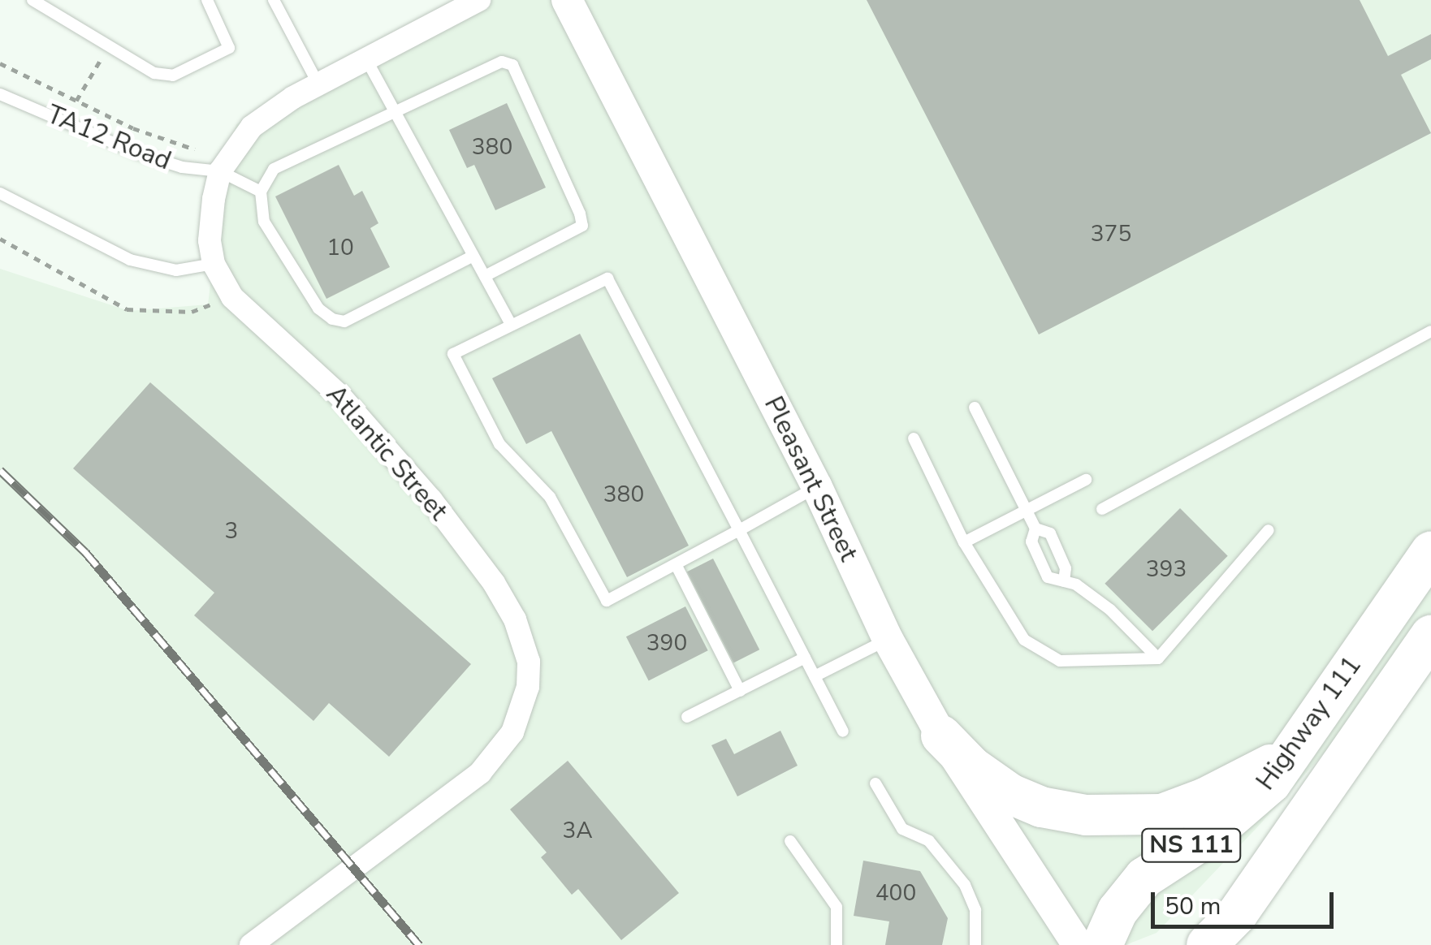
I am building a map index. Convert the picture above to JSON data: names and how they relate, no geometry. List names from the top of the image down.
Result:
{
  "streets": {
    "highway": ["Highway 111", "NS 111"],
    "main road": ["Pleasant Street"],
    "street": ["Atlantic Street"],
    "lane": ["TA12 Road"]
  },
  "crossings": [
    ["TA12 Road", "Atlantic Street"]
  ],
  "house_numbers": [
    "380",
    "375",
    "10",
    "380",
    "3",
    "393",
    "390",
    "3A",
    "400"
  ],
  "scale_bar": "50 m"
}
